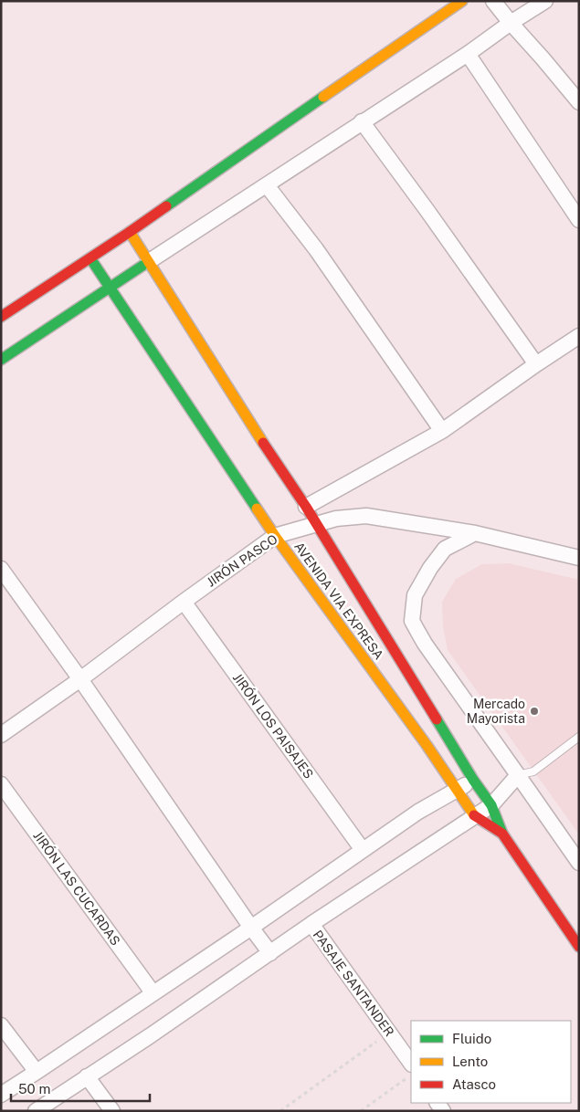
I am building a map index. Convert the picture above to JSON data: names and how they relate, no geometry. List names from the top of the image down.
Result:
{
  "streets": {
    "main road": ["AVENIDA VIA EXPRESA"],
    "street": [
      "JIRÓN PASCO",
      "JIRÓN LOS PAISAJES",
      "JIRÓN LAS CUCARDAS",
      "PASAJE SANTANDER"
    ]
  },
  "crossings": [
    ["JIRÓN PASCO", "AVENIDA VIA EXPRESA"],
    ["JIRÓN PASCO", "JIRÓN LOS PAISAJES"]
  ],
  "places": ["Mercado Mayorista"],
  "legend": ["Fluido", "Lento", "Atasco"],
  "scale_bar": "50 m"
}
